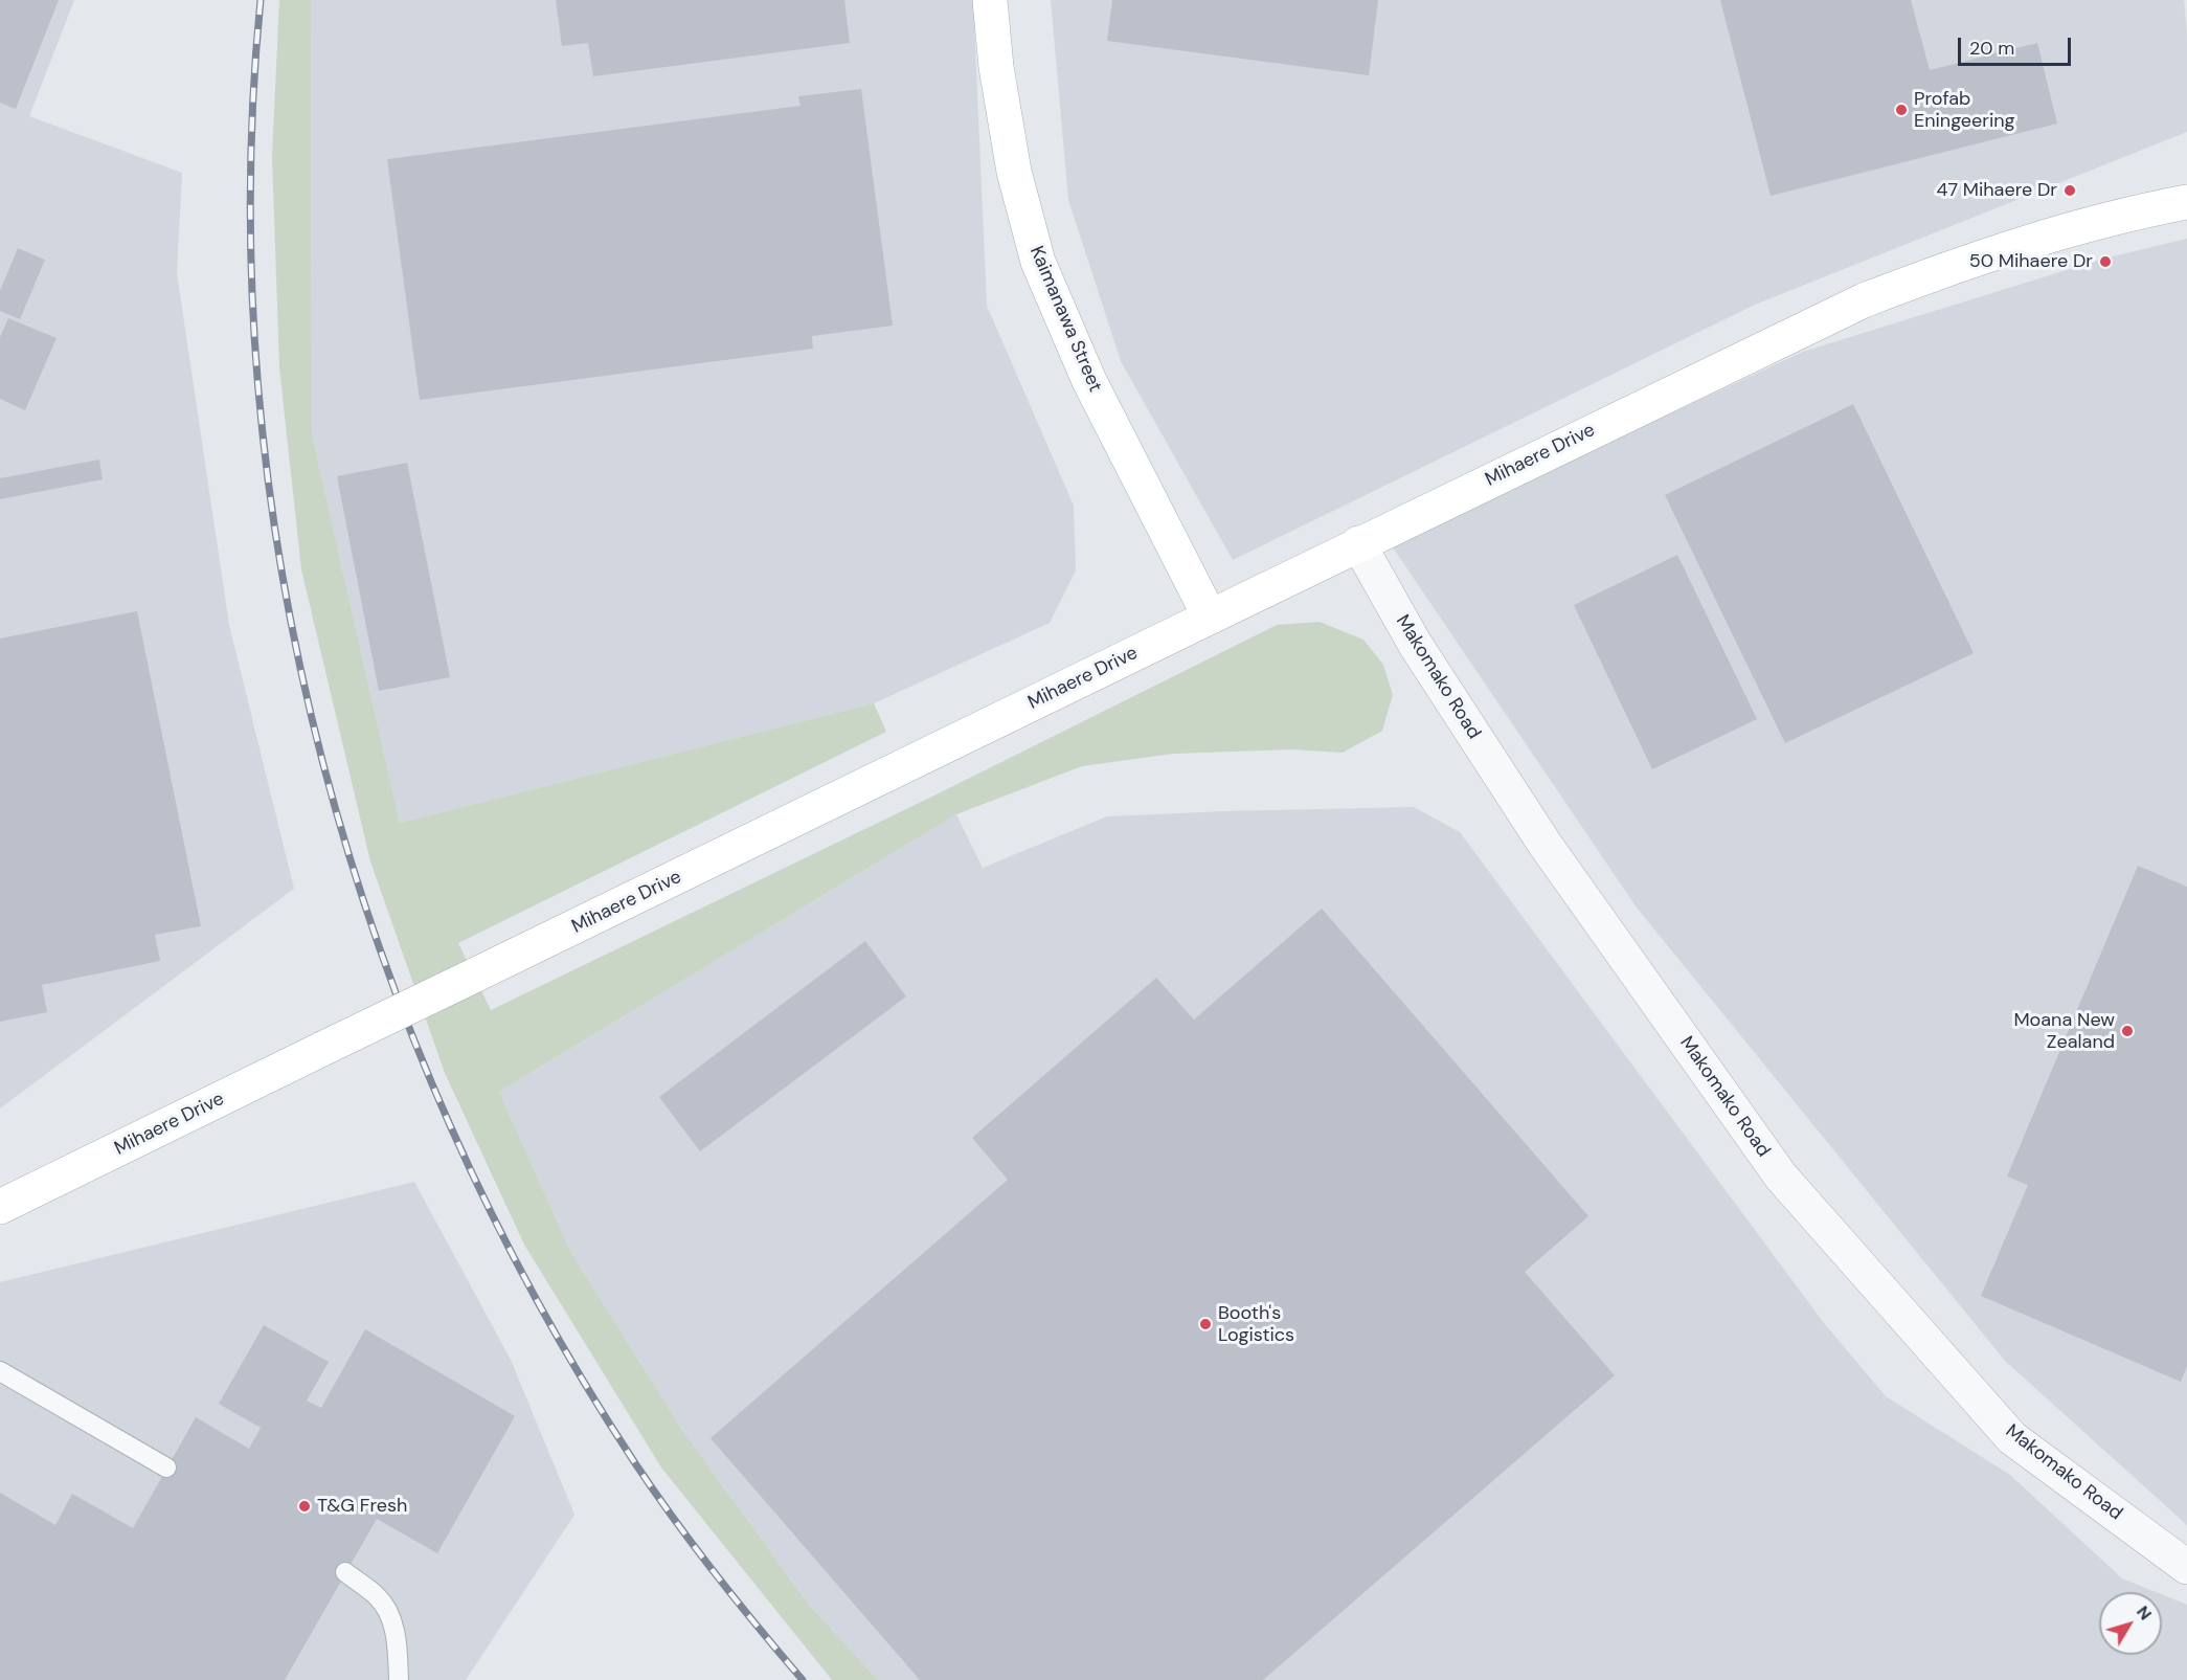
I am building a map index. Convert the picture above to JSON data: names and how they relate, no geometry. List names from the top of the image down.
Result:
{
  "streets": {
    "main road": ["Kaimanawa Street", "Mihaere Drive"],
    "street": ["Makomako Road"]
  },
  "crossings": [
    ["Kaimanawa Street", "Mihaere Drive"],
    ["Mihaere Drive", "Makomako Road"]
  ],
  "places": [
    "Profab Eningeering",
    "47 Mihaere Dr",
    "50 Mihaere Dr",
    "Moana New Zealand",
    "Booth's Logistics",
    "T&G Fresh"
  ],
  "scale_bar": "20 m",
  "north": "top right"
}
